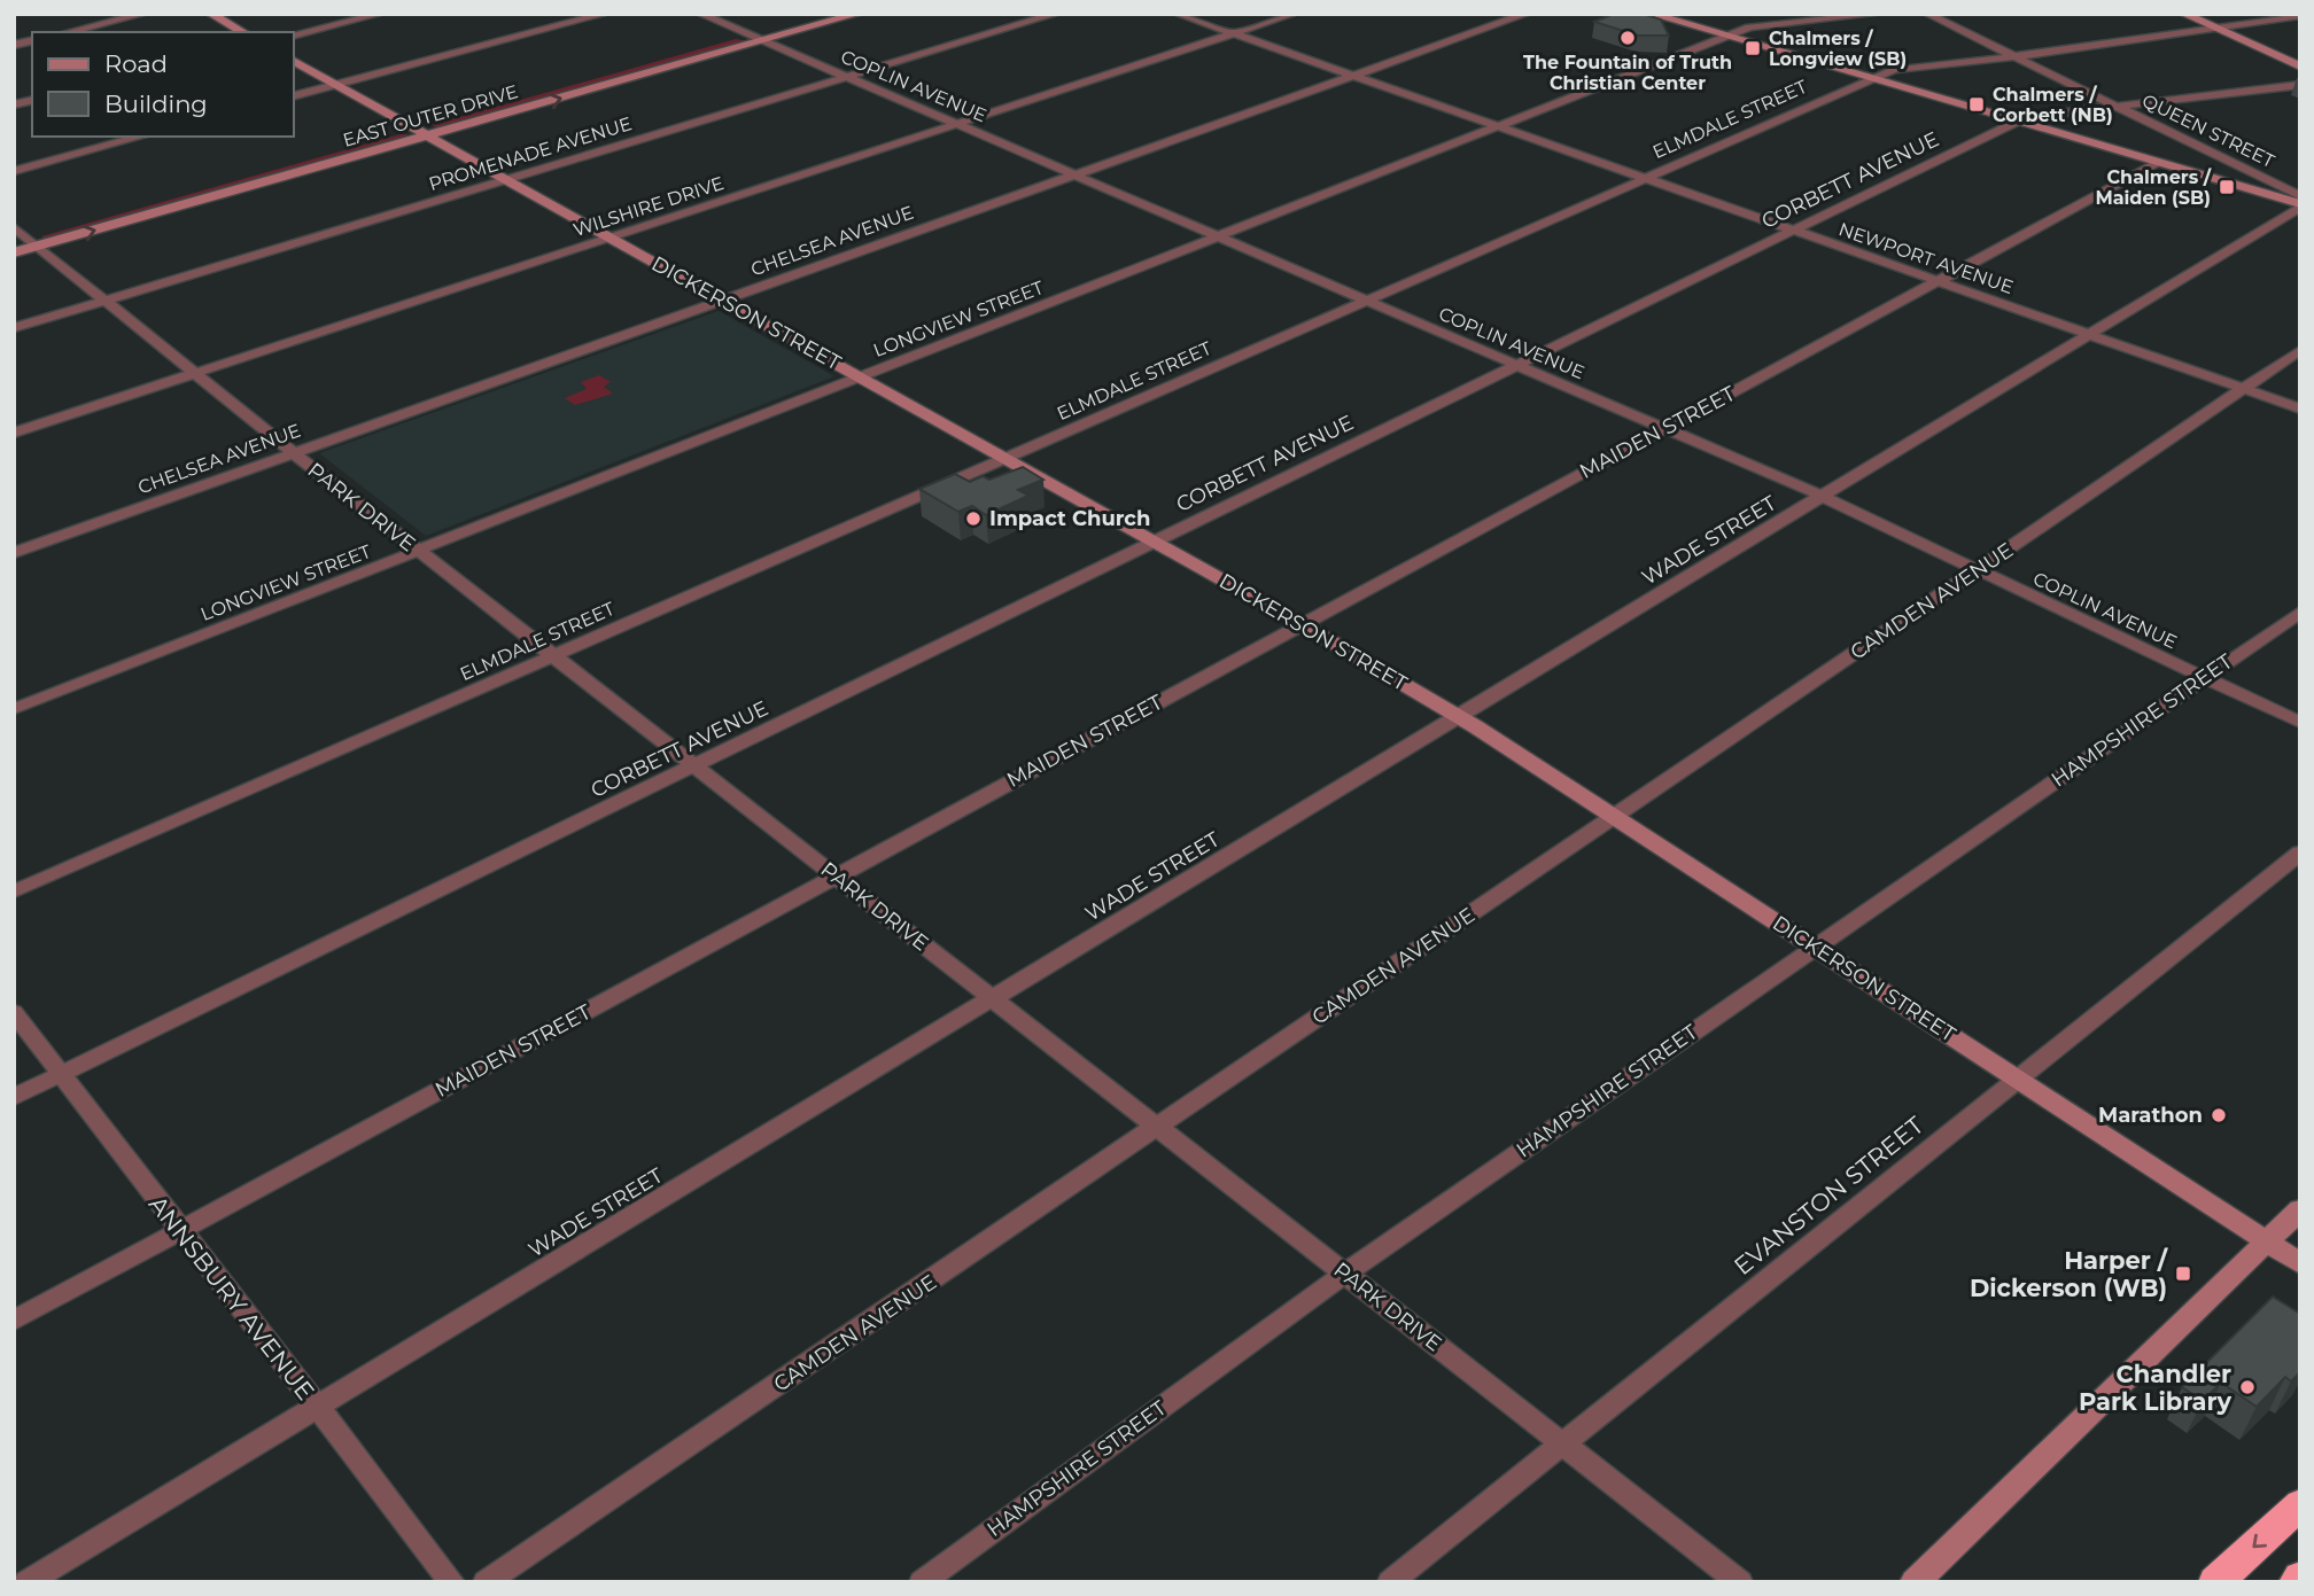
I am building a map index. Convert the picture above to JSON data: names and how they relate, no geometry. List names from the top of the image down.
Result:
{
  "streets": {
    "street": [
      "COPLIN AVENUE",
      "EAST OUTER DRIVE",
      "ELMDALE STREET",
      "QUEEN STREET",
      "PROMENADE AVENUE",
      "CORBETT AVENUE",
      "WILSHIRE DRIVE",
      "CHELSEA AVENUE",
      "NEWPORT AVENUE",
      "DICKERSON STREET",
      "LONGVIEW STREET",
      "MAIDEN STREET",
      "PARK DRIVE",
      "WADE STREET",
      "CAMDEN AVENUE",
      "HAMPSHIRE STREET",
      "EVANSTON STREET",
      "ANNSBURY AVENUE"
    ]
  },
  "crossings": [
    ["COPLIN AVENUE", "EAST OUTER DRIVE"],
    ["COPLIN AVENUE", "ELMDALE STREET"],
    ["COPLIN AVENUE", "PROMENADE AVENUE"],
    ["COPLIN AVENUE", "CORBETT AVENUE"],
    ["COPLIN AVENUE", "WILSHIRE DRIVE"],
    ["COPLIN AVENUE", "CHELSEA AVENUE"],
    ["COPLIN AVENUE", "LONGVIEW STREET"],
    ["COPLIN AVENUE", "MAIDEN STREET"],
    ["COPLIN AVENUE", "WADE STREET"],
    ["COPLIN AVENUE", "CAMDEN AVENUE"],
    ["COPLIN AVENUE", "HAMPSHIRE STREET"],
    ["EAST OUTER DRIVE", "DICKERSON STREET"],
    ["EAST OUTER DRIVE", "PARK DRIVE"],
    ["ELMDALE STREET", "QUEEN STREET"],
    ["ELMDALE STREET", "NEWPORT AVENUE"],
    ["ELMDALE STREET", "DICKERSON STREET"],
    ["ELMDALE STREET", "PARK DRIVE"],
    ["QUEEN STREET", "CORBETT AVENUE"],
    ["PROMENADE AVENUE", "DICKERSON STREET"],
    ["PROMENADE AVENUE", "PARK DRIVE"],
    ["CORBETT AVENUE", "NEWPORT AVENUE"],
    ["CORBETT AVENUE", "DICKERSON STREET"],
    ["CORBETT AVENUE", "PARK DRIVE"],
    ["CORBETT AVENUE", "ANNSBURY AVENUE"],
    ["WILSHIRE DRIVE", "NEWPORT AVENUE"],
    ["WILSHIRE DRIVE", "DICKERSON STREET"],
    ["WILSHIRE DRIVE", "PARK DRIVE"],
    ["CHELSEA AVENUE", "NEWPORT AVENUE"],
    ["CHELSEA AVENUE", "DICKERSON STREET"],
    ["CHELSEA AVENUE", "PARK DRIVE"],
    ["NEWPORT AVENUE", "LONGVIEW STREET"],
    ["NEWPORT AVENUE", "MAIDEN STREET"],
    ["NEWPORT AVENUE", "WADE STREET"],
    ["NEWPORT AVENUE", "CAMDEN AVENUE"],
    ["DICKERSON STREET", "LONGVIEW STREET"],
    ["DICKERSON STREET", "MAIDEN STREET"],
    ["DICKERSON STREET", "WADE STREET"],
    ["DICKERSON STREET", "CAMDEN AVENUE"],
    ["DICKERSON STREET", "HAMPSHIRE STREET"],
    ["DICKERSON STREET", "EVANSTON STREET"],
    ["LONGVIEW STREET", "PARK DRIVE"],
    ["MAIDEN STREET", "PARK DRIVE"],
    ["MAIDEN STREET", "ANNSBURY AVENUE"],
    ["PARK DRIVE", "WADE STREET"],
    ["PARK DRIVE", "CAMDEN AVENUE"],
    ["PARK DRIVE", "HAMPSHIRE STREET"],
    ["PARK DRIVE", "EVANSTON STREET"],
    ["WADE STREET", "ANNSBURY AVENUE"]
  ],
  "places": {
    "other": [
      "The Fountain of Truth Christian Center",
      "Impact Church",
      "Marathon",
      "Chandler Park Library"
    ],
    "transit": [
      "Chalmers / Longview (SB)",
      "Chalmers / Corbett (NB)",
      "Chalmers / Maiden (SB)",
      "Harper / Dickerson (WB)"
    ]
  },
  "legend": ["Road", "Building"]
}
